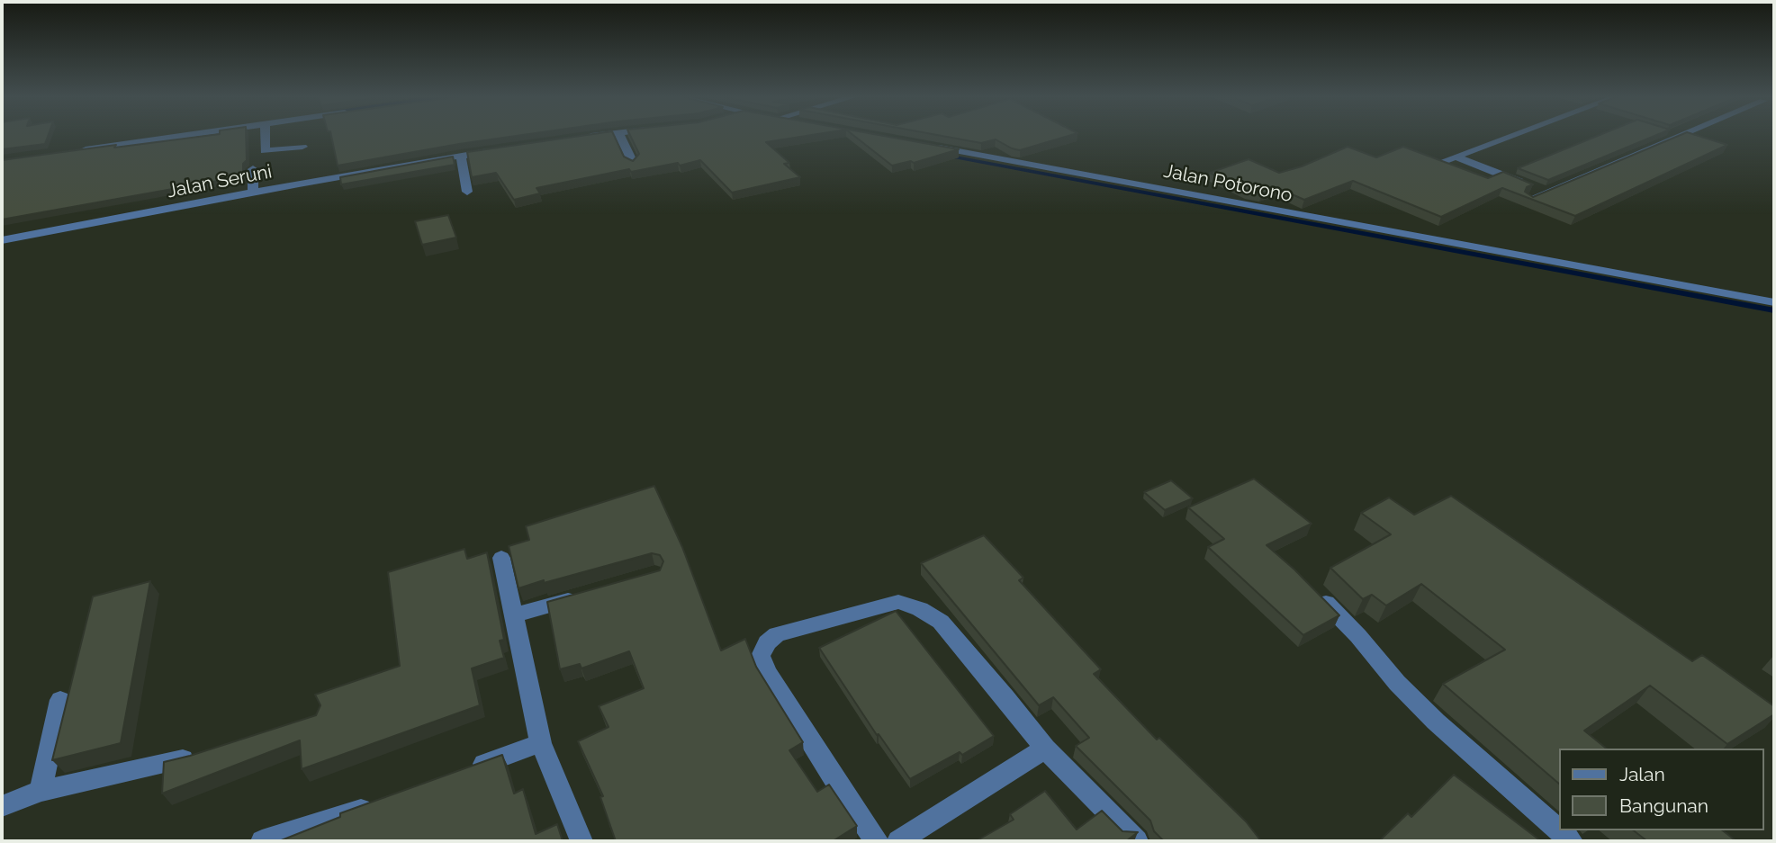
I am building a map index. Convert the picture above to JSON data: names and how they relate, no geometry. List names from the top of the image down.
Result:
{
  "streets": {
    "street": ["Jalan Seruni", "Jalan Potorono"]
  },
  "legend": ["Jalan", "Bangunan"]
}
